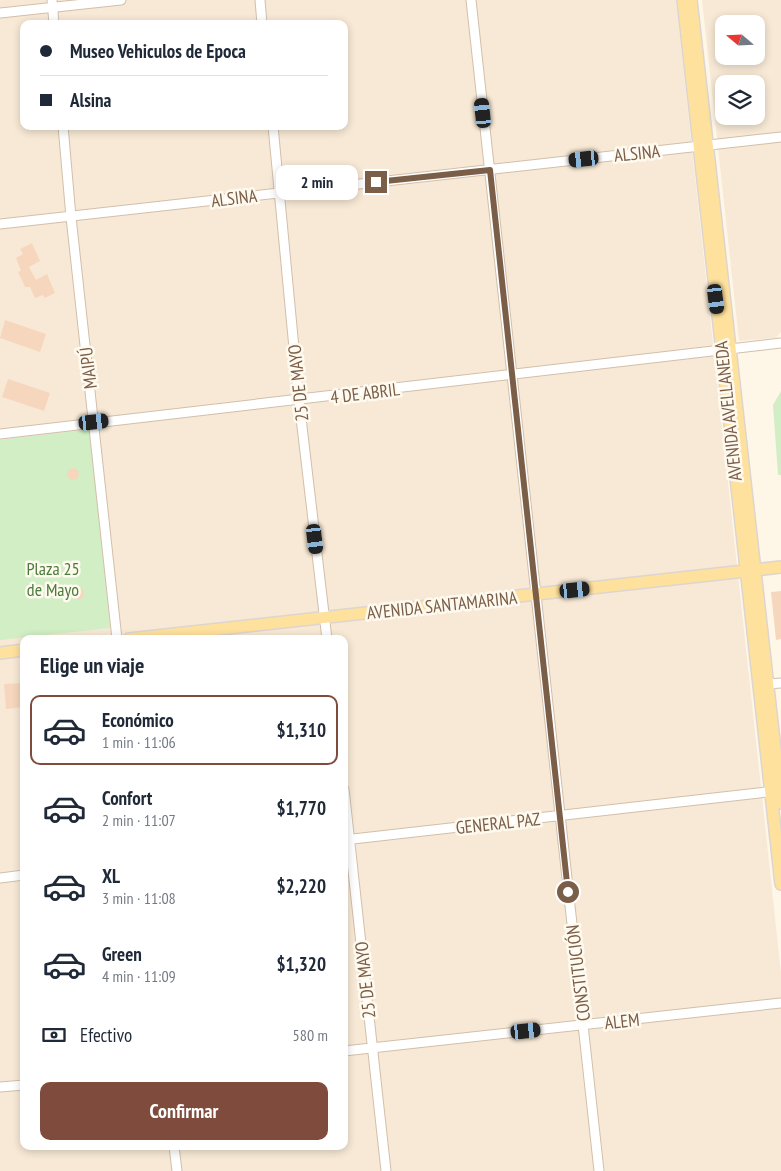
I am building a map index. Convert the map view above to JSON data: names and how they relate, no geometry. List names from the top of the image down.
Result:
{
  "streets": {
    "main road": ["AVENIDA AVELLANEDA", "AVENIDA SANTAMARINA"],
    "street": [
      "ALSINA",
      "MAIPÚ",
      "25 DE MAYO",
      "4 DE ABRIL",
      "GENERAL PAZ",
      "CONSTITUCIÓN",
      "ALEM"
    ]
  },
  "crossings": [
    ["ALSINA", "MAIPÚ"],
    ["ALSINA", "25 DE MAYO"],
    ["ALSINA", "AVENIDA AVELLANEDA"],
    ["ALSINA", "CONSTITUCIÓN"],
    ["MAIPÚ", "4 DE ABRIL"],
    ["25 DE MAYO", "4 DE ABRIL"],
    ["25 DE MAYO", "AVENIDA SANTAMARINA"],
    ["25 DE MAYO", "ALEM"],
    ["4 DE ABRIL", "AVENIDA AVELLANEDA"],
    ["4 DE ABRIL", "CONSTITUCIÓN"],
    ["AVENIDA AVELLANEDA", "AVENIDA SANTAMARINA"],
    ["AVENIDA AVELLANEDA", "GENERAL PAZ"],
    ["AVENIDA SANTAMARINA", "CONSTITUCIÓN"],
    ["GENERAL PAZ", "CONSTITUCIÓN"],
    ["CONSTITUCIÓN", "ALEM"]
  ],
  "parks": ["Plaza 25 de Mayo"],
  "north": "left",
  "page": {
    "banner": ["Museo Vehiculos de Epoca", "Alsina"],
    "bubble": "2 min",
    "heading": "Elige un viaje",
    "list": [
      {
        "name": "Económico",
        "note": "1 min · 11:06",
        "value": "$1,310"
      },
      {
        "name": "Confort",
        "note": "2 min · 11:07",
        "value": "$1,770"
      },
      {
        "name": "XL",
        "note": "3 min · 11:08",
        "value": "$2,220"
      },
      {
        "name": "Green",
        "note": "4 min · 11:09",
        "value": "$1,320"
      }
    ],
    "pay": ["Efectivo", "580 m"],
    "buttons": "Confirmar"
  }
}
